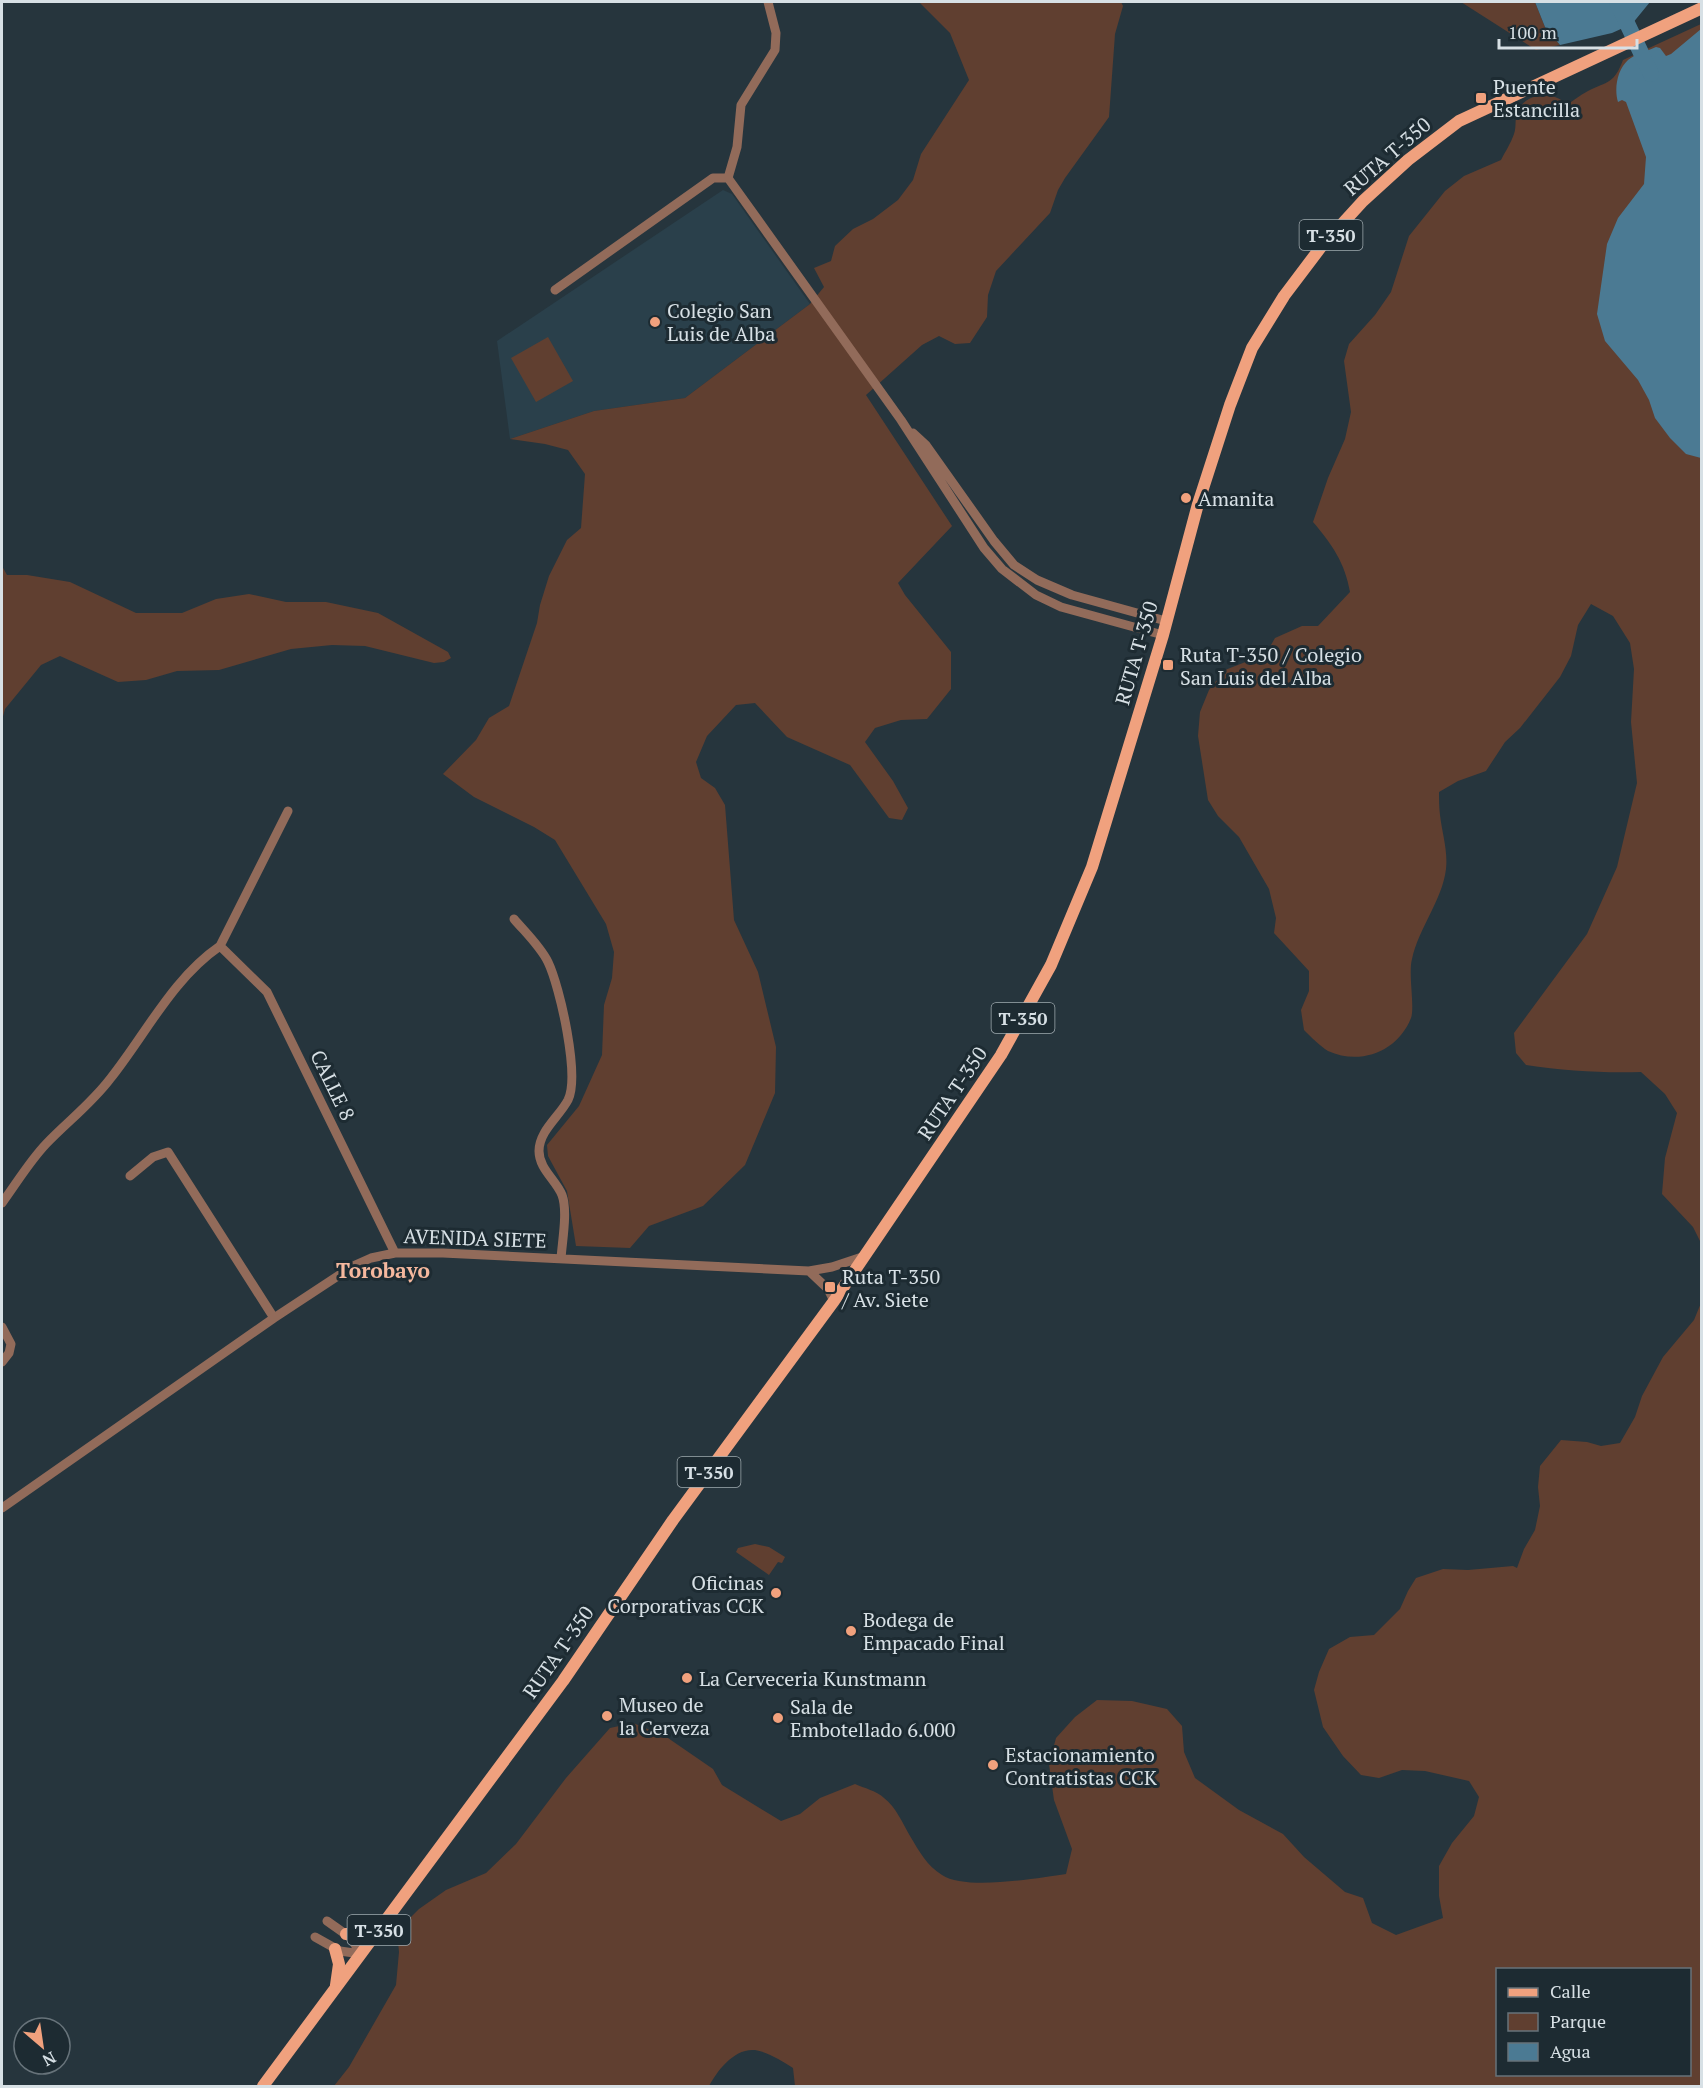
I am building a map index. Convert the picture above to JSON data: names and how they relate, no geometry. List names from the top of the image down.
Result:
{
  "streets": {
    "main road": ["RUTA T-350", "T-350"],
    "street": ["CALLE 8", "AVENIDA SIETE"]
  },
  "crossings": [
    ["RUTA T-350", "AVENIDA SIETE"],
    ["CALLE 8", "AVENIDA SIETE"]
  ],
  "districts": ["Torobayo"],
  "places": {
    "transit": ["Puente Estancilla", "Ruta T-350 / Colegio San Luis del Alba", "Ruta T-350 / Av. Siete"],
    "other": [
      "Colegio San Luis de Alba",
      "Amanita",
      "Oficinas Corporativas CCK",
      "Bodega de Empacado Final",
      "La Cerveceria Kunstmann",
      "Museo de la Cerveza",
      "Sala de Embotellado 6.000",
      "Estacionamiento Contratistas CCK"
    ]
  },
  "legend": ["Calle", "Parque", "Agua"],
  "scale_bar": "100 m",
  "north": "bottom right"
}
